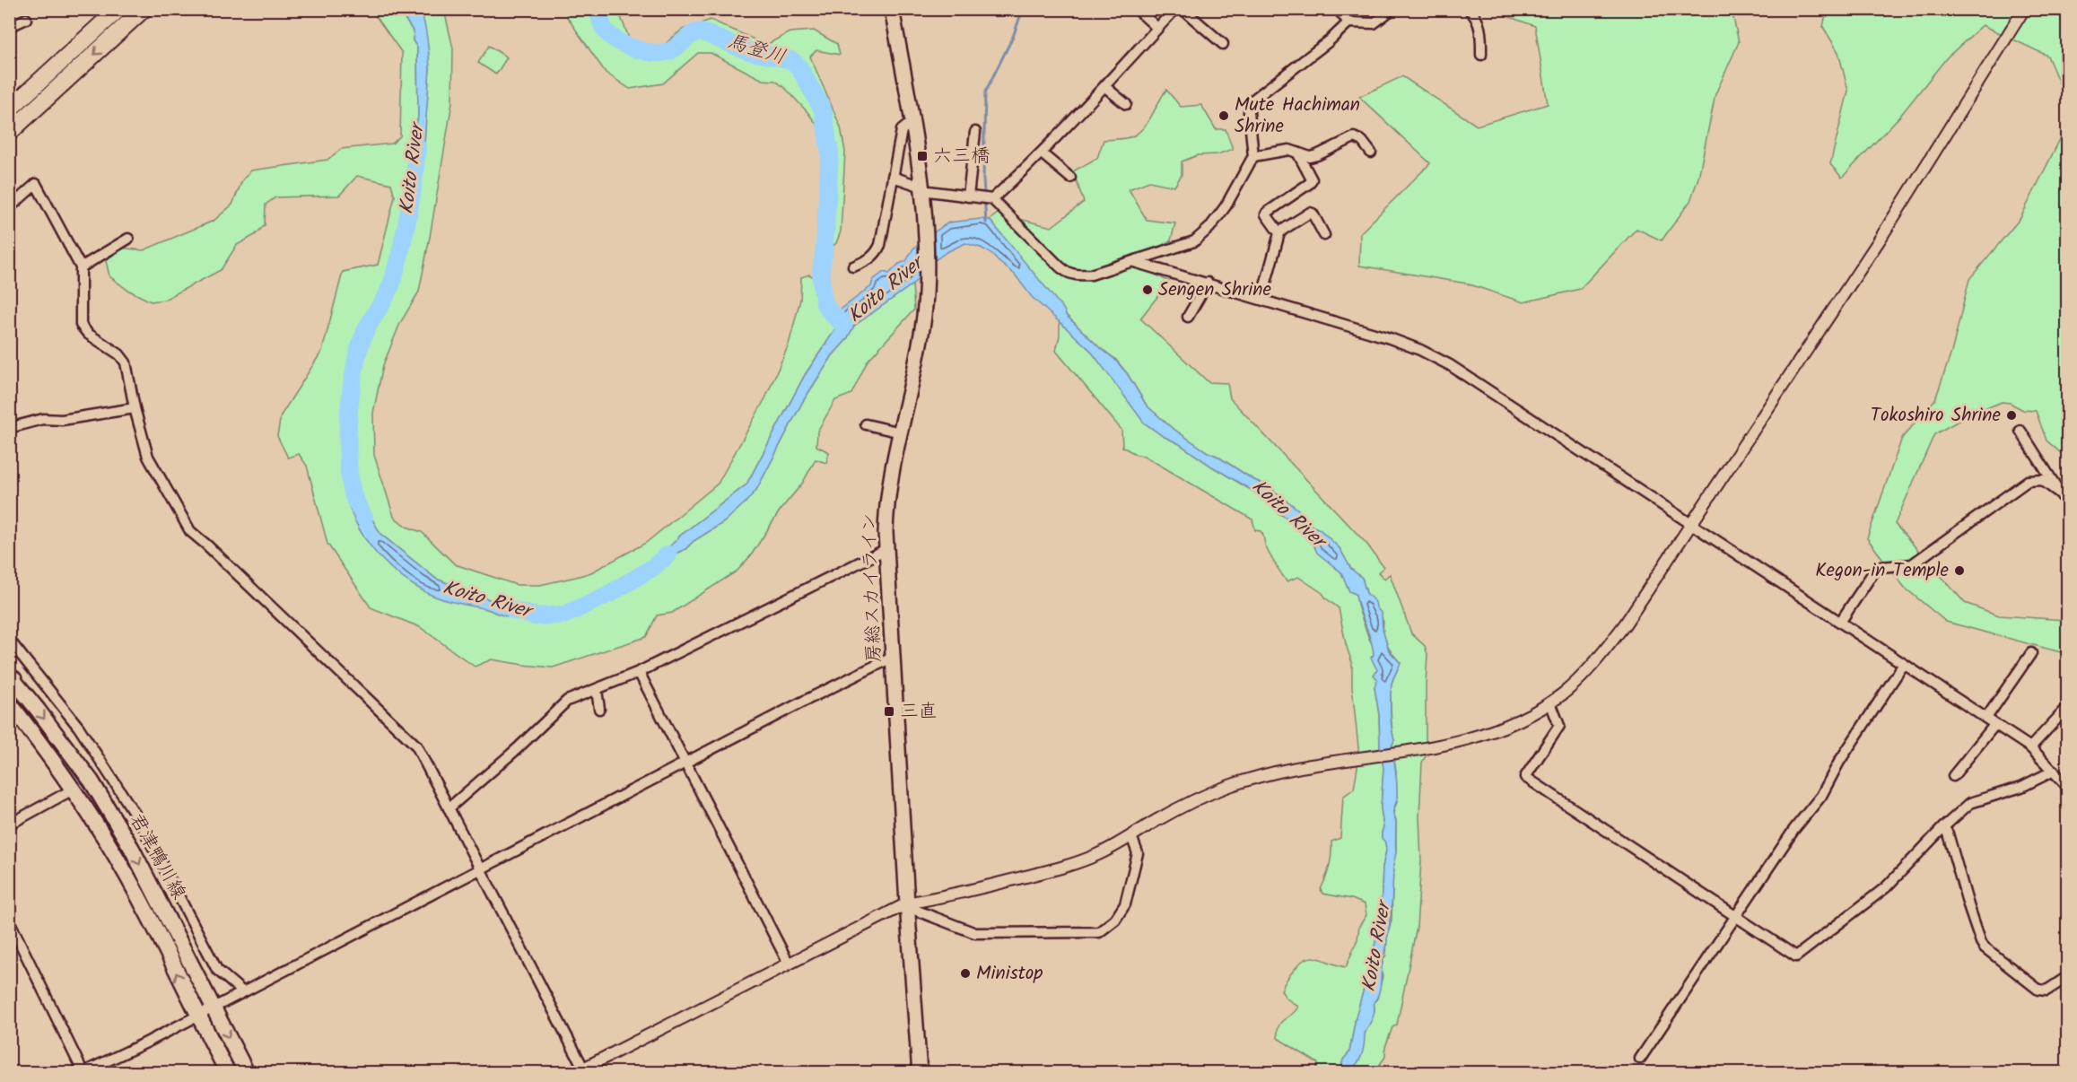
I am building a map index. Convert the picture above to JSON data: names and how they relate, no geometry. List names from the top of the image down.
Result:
{
  "streets": {
    "main road": ["房総スカイライン", "君津鴨川線"]
  },
  "water": ["馬登川", "Koito River"],
  "places": {
    "other": [
      "Mute Hachiman Shrine",
      "Sengen Shrine",
      "Tokoshiro Shrine",
      "Kegon-in Temple",
      "Ministop"
    ],
    "transit": ["六三橋", "三直"]
  }
}
